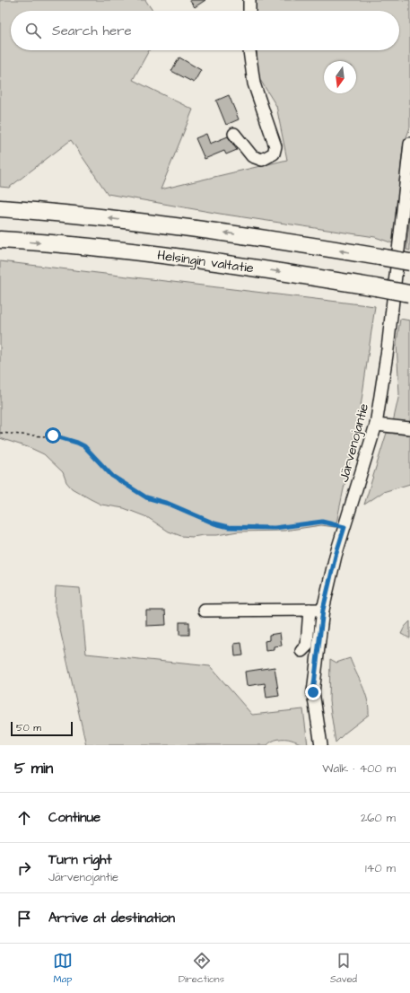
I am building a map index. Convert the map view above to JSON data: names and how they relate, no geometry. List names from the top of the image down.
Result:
{
  "streets": {
    "highway": ["Helsingin valtatie"],
    "street": ["Järvenojantie"]
  },
  "scale_bar": "50 m",
  "north": "bottom",
  "page": {
    "search": "Search here",
    "scale": "50 m",
    "heading": ["5 min", "Walk · 400 m"],
    "list": [
      ["Continue", "260 m"],
      ["Turn right", "Järvenojantie", "140 m"],
      "Arrive at destination"
    ],
    "nav": ["Map", "Directions", "Saved"]
  }
}
